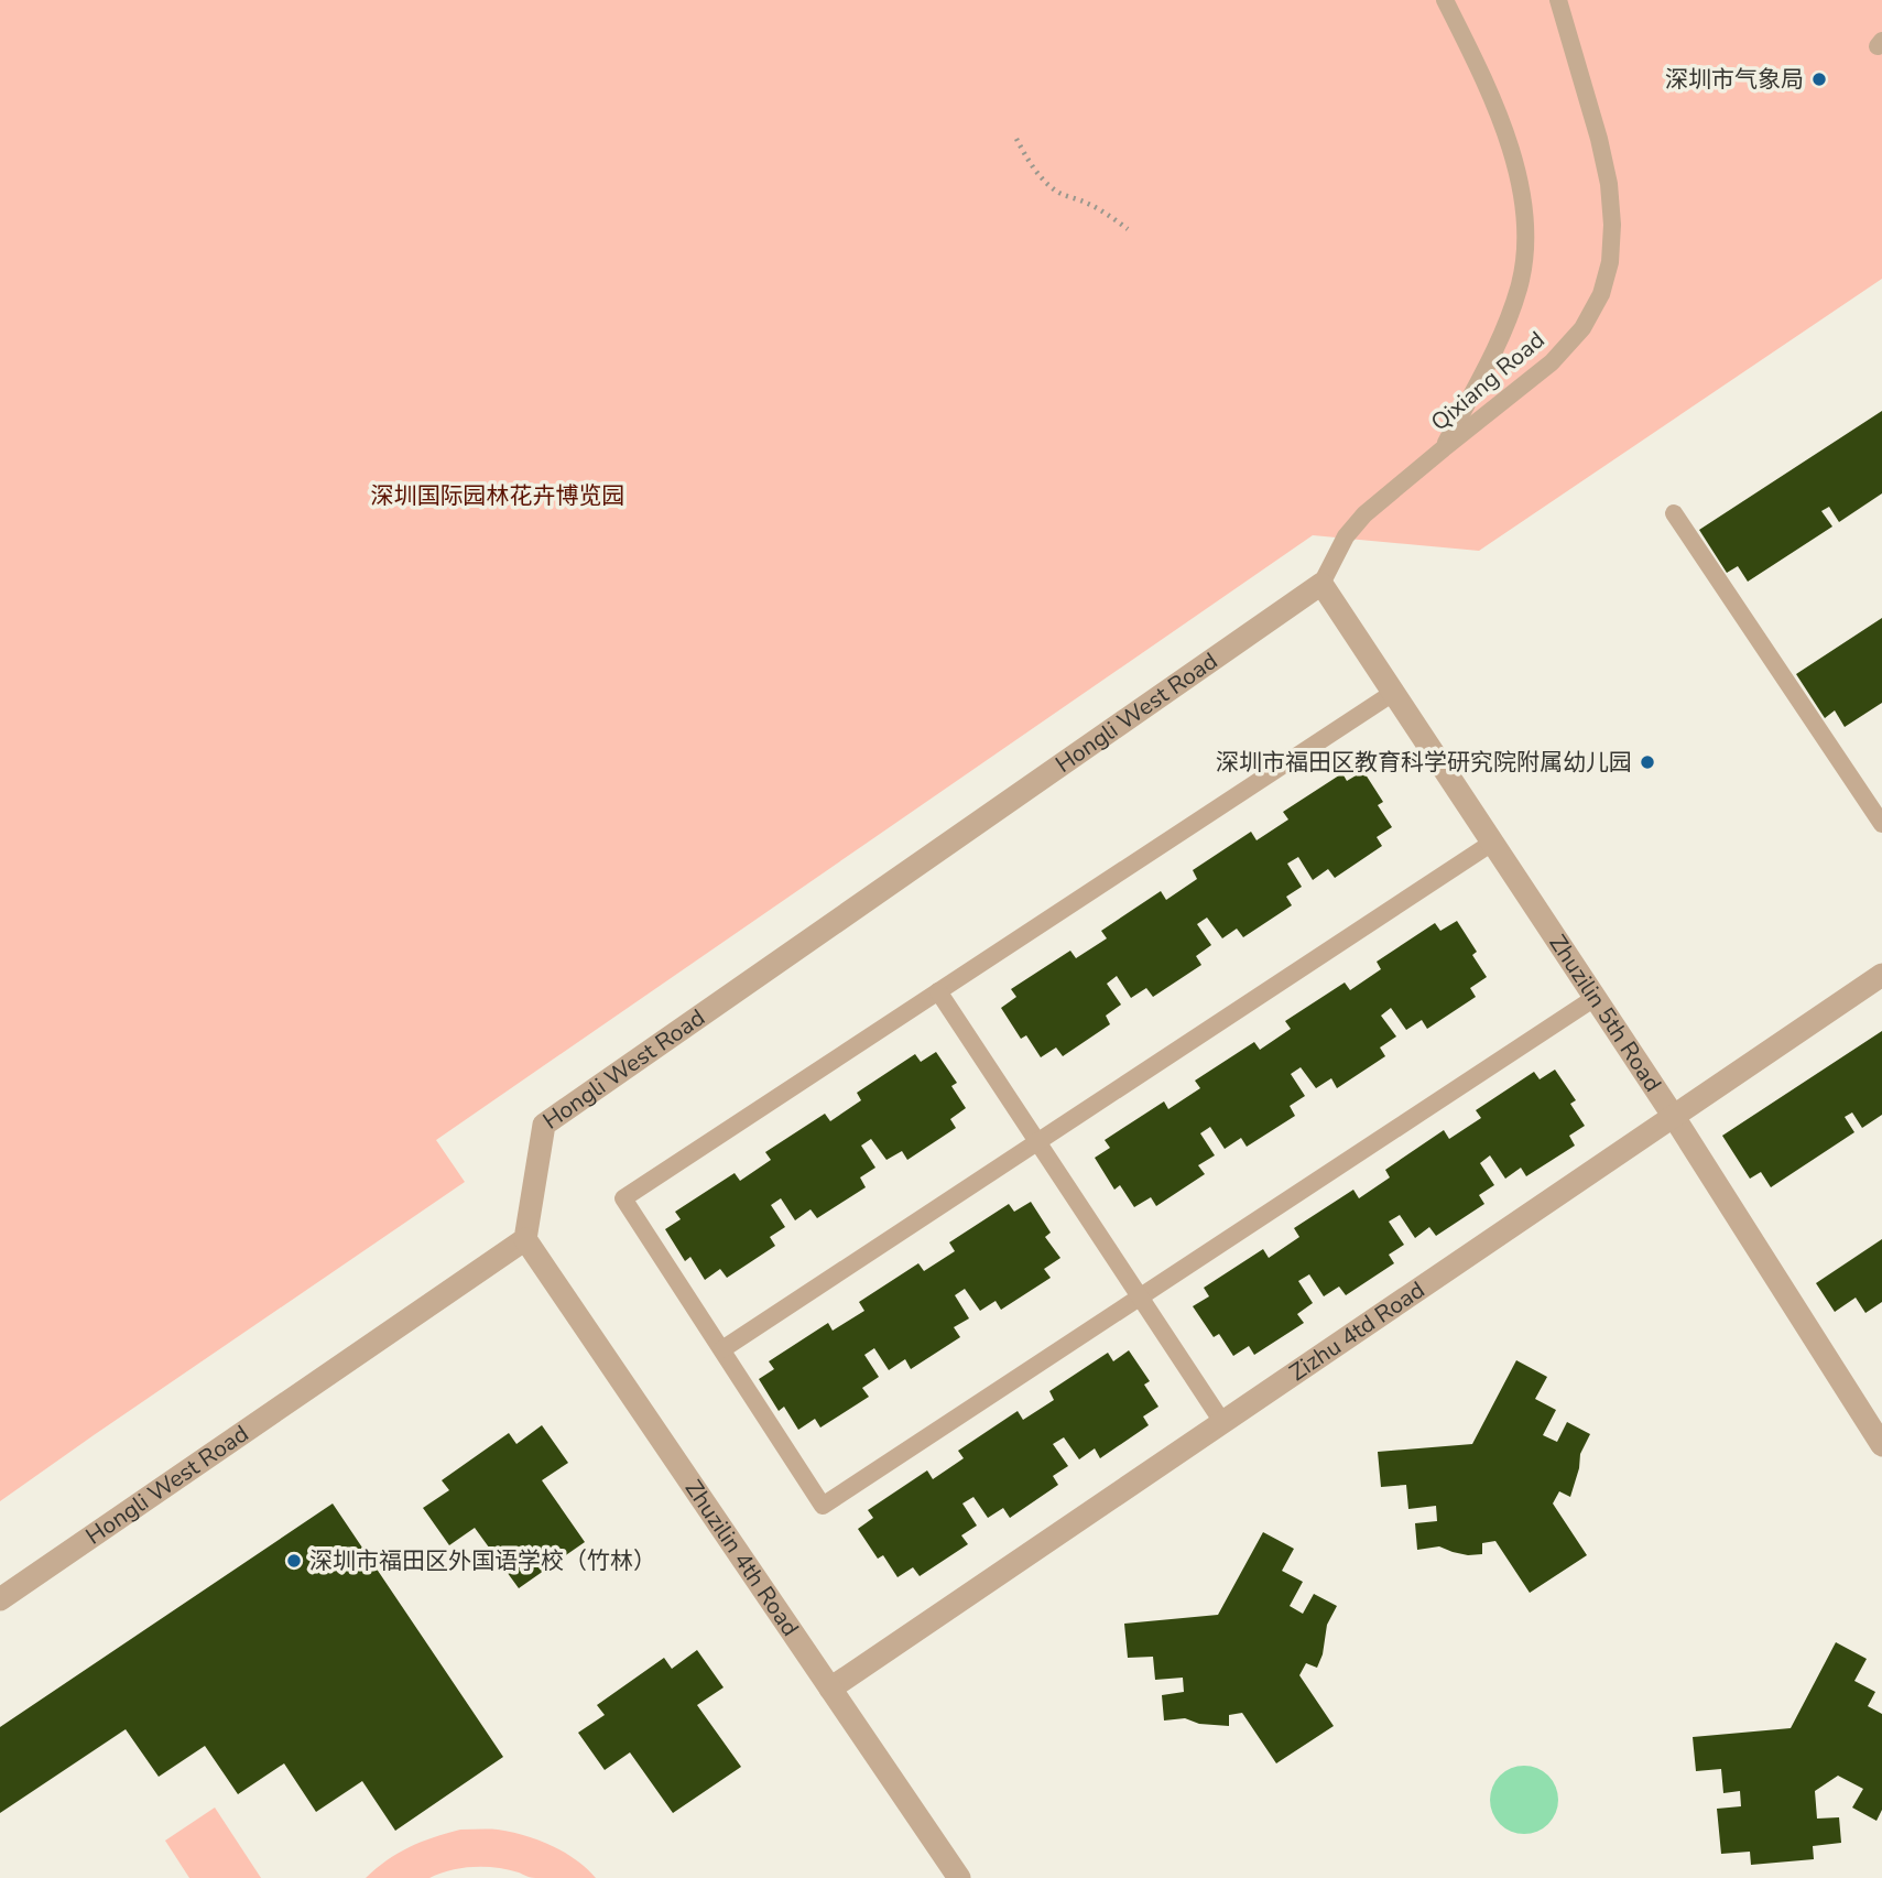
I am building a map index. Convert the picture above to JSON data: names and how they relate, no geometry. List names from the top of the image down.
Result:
{
  "streets": {
    "street": [
      "Hongli West Road",
      "Zhuzilin 5th Road",
      "Zizhu 4td Road",
      "Zhuzilin 4th Road"
    ],
    "lane": ["Qixiang Road"]
  },
  "crossings": [
    ["Qixiang Road", "Hongli West Road"],
    ["Qixiang Road", "Zhuzilin 5th Road"],
    ["Hongli West Road", "Zhuzilin 5th Road"],
    ["Hongli West Road", "Zhuzilin 4th Road"],
    ["Zhuzilin 5th Road", "Zizhu 4td Road"],
    ["Zizhu 4td Road", "Zhuzilin 4th Road"]
  ],
  "parks": ["深圳国际园林花卉博览园"],
  "places": ["深圳市气象局", "深圳市福田区教育科学研究院附属幼儿园", "深圳市福田区外国语学校（竹林）"]
}
